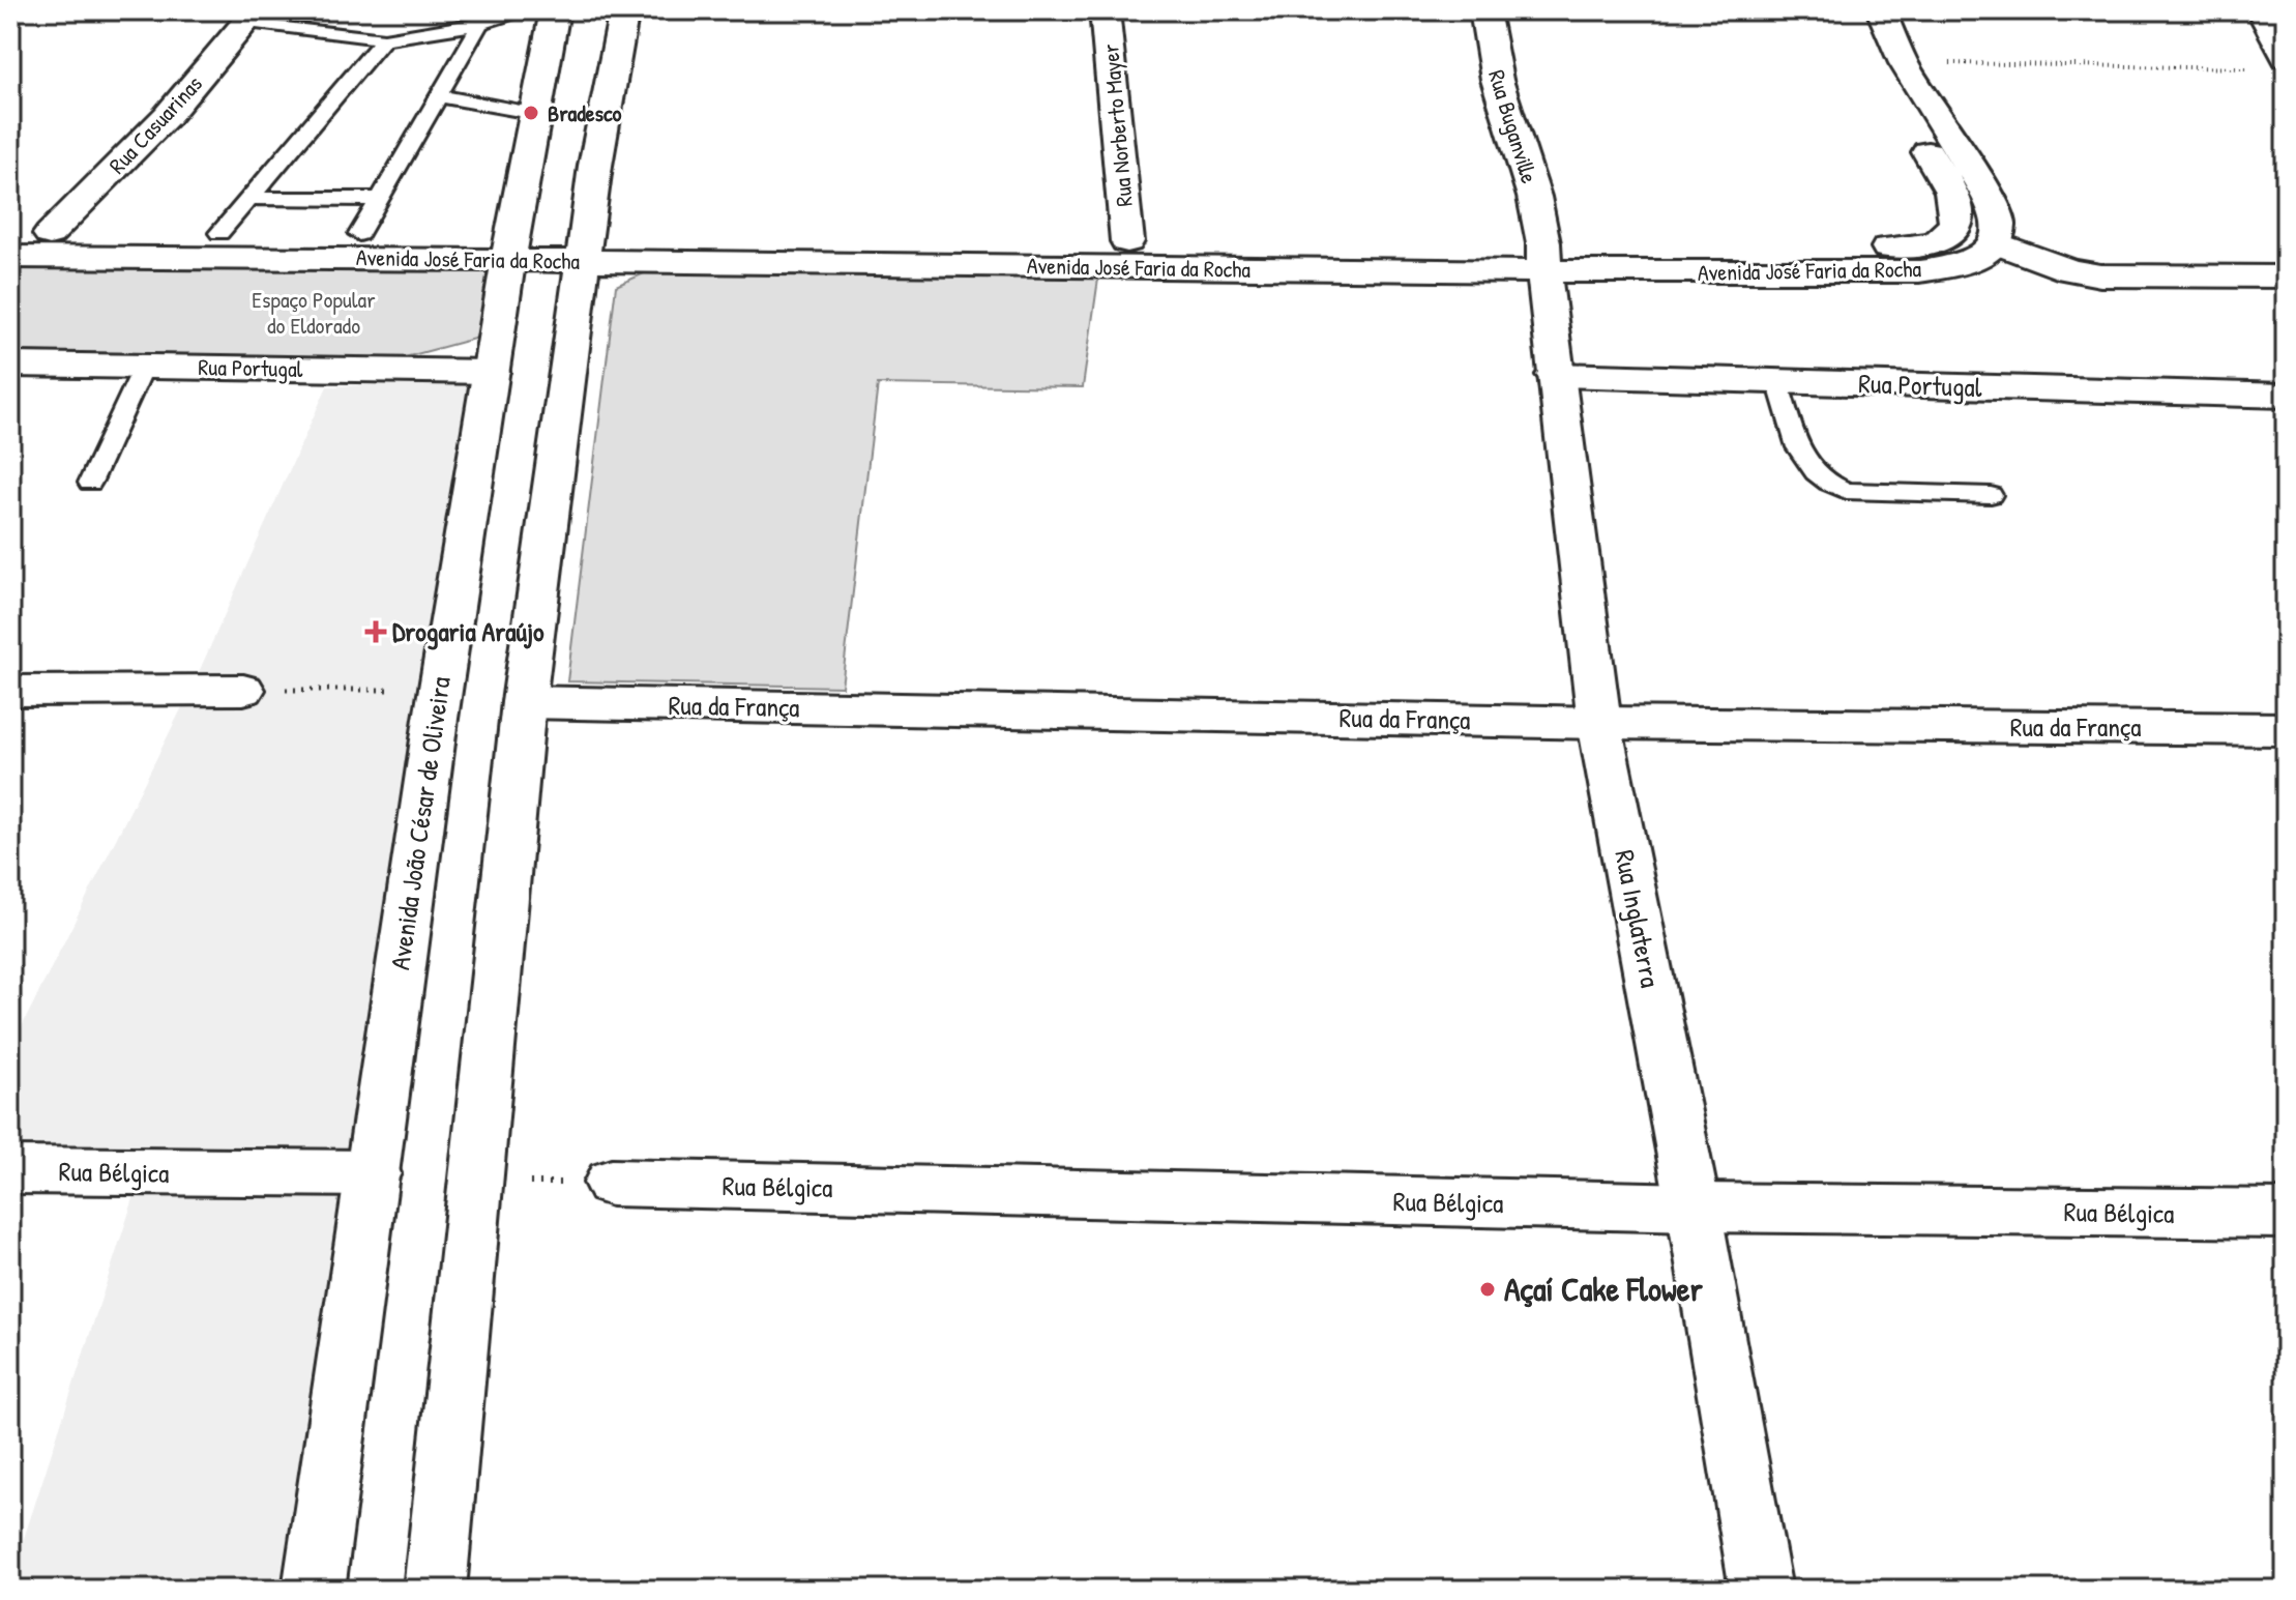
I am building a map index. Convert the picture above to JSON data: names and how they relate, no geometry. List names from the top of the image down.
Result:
{
  "streets": {
    "street": [
      "Rua Casuarinas",
      "Rua Norberto Mayer",
      "Rua Buganville",
      "Avenida José Faria da Rocha",
      "Rua Portugal",
      "Rua da França",
      "Avenida João César de Oliveira",
      "Rua Inglaterra",
      "Rua Bélgica"
    ]
  },
  "crossings": [
    ["Rua Casuarinas", "Avenida José Faria da Rocha"],
    ["Rua Norberto Mayer", "Avenida José Faria da Rocha"],
    ["Rua Buganville", "Avenida José Faria da Rocha"],
    ["Rua Buganville", "Rua Inglaterra"],
    ["Avenida José Faria da Rocha", "Avenida João César de Oliveira"],
    ["Avenida José Faria da Rocha", "Rua Inglaterra"],
    ["Rua Portugal", "Avenida João César de Oliveira"],
    ["Rua Portugal", "Rua Inglaterra"],
    ["Rua da França", "Rua Inglaterra"],
    ["Avenida João César de Oliveira", "Rua Bélgica"],
    ["Rua Inglaterra", "Rua Bélgica"]
  ],
  "parks": ["Espaço Popular do Eldorado"],
  "places": {
    "other": ["Bradesco", "Açaí Cake Flower"],
    "health": ["Drogaria Araújo"]
  }
}
